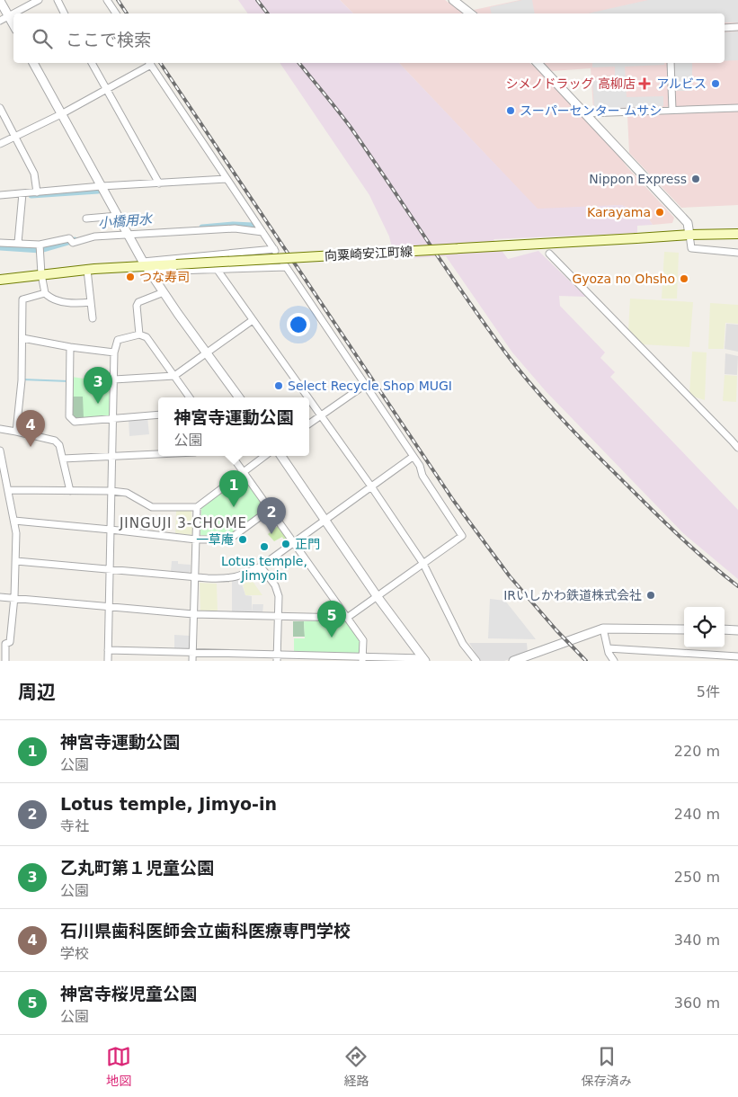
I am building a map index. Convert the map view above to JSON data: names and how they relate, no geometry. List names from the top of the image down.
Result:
{
  "streets": {
    "main road": ["向粟崎安江町線"]
  },
  "districts": ["JINGUJI 3-CHOME"],
  "water": ["小橋用水"],
  "places": {
    "health": ["シメノドラッグ 高柳店"],
    "other": [
      "アルビス",
      "スーパーセンター ムサシ",
      "Nippon Express",
      "Karayama",
      "つな寿司",
      "Gyoza no Ohsho",
      "Select Recycle Shop MUGI",
      "一草庵",
      "正門",
      "Lotus temple, Jimyoin",
      "IRいしかわ鉄道株式会社"
    ]
  },
  "page": {
    "search": "ここで検索",
    "pins": [
      "3",
      "4",
      "1",
      "2",
      "5"
    ],
    "popup": ["神宮寺運動公園", "公園"],
    "heading": ["周辺", "5件"],
    "list": [
      {
        "mark": "1",
        "name": "神宮寺運動公園",
        "note": "公園",
        "value": "220 m"
      },
      {
        "mark": "2",
        "name": "Lotus temple, Jimyo-in",
        "note": "寺社",
        "value": "240 m"
      },
      {
        "mark": "3",
        "name": "乙丸町第１児童公園",
        "note": "公園",
        "value": "250 m"
      },
      {
        "mark": "4",
        "name": "石川県歯科医師会立歯科医療専門学校",
        "note": "学校",
        "value": "340 m"
      },
      {
        "mark": "5",
        "name": "神宮寺桜児童公園",
        "note": "公園",
        "value": "360 m"
      }
    ],
    "nav": ["地図", "経路", "保存済み"]
  }
}
